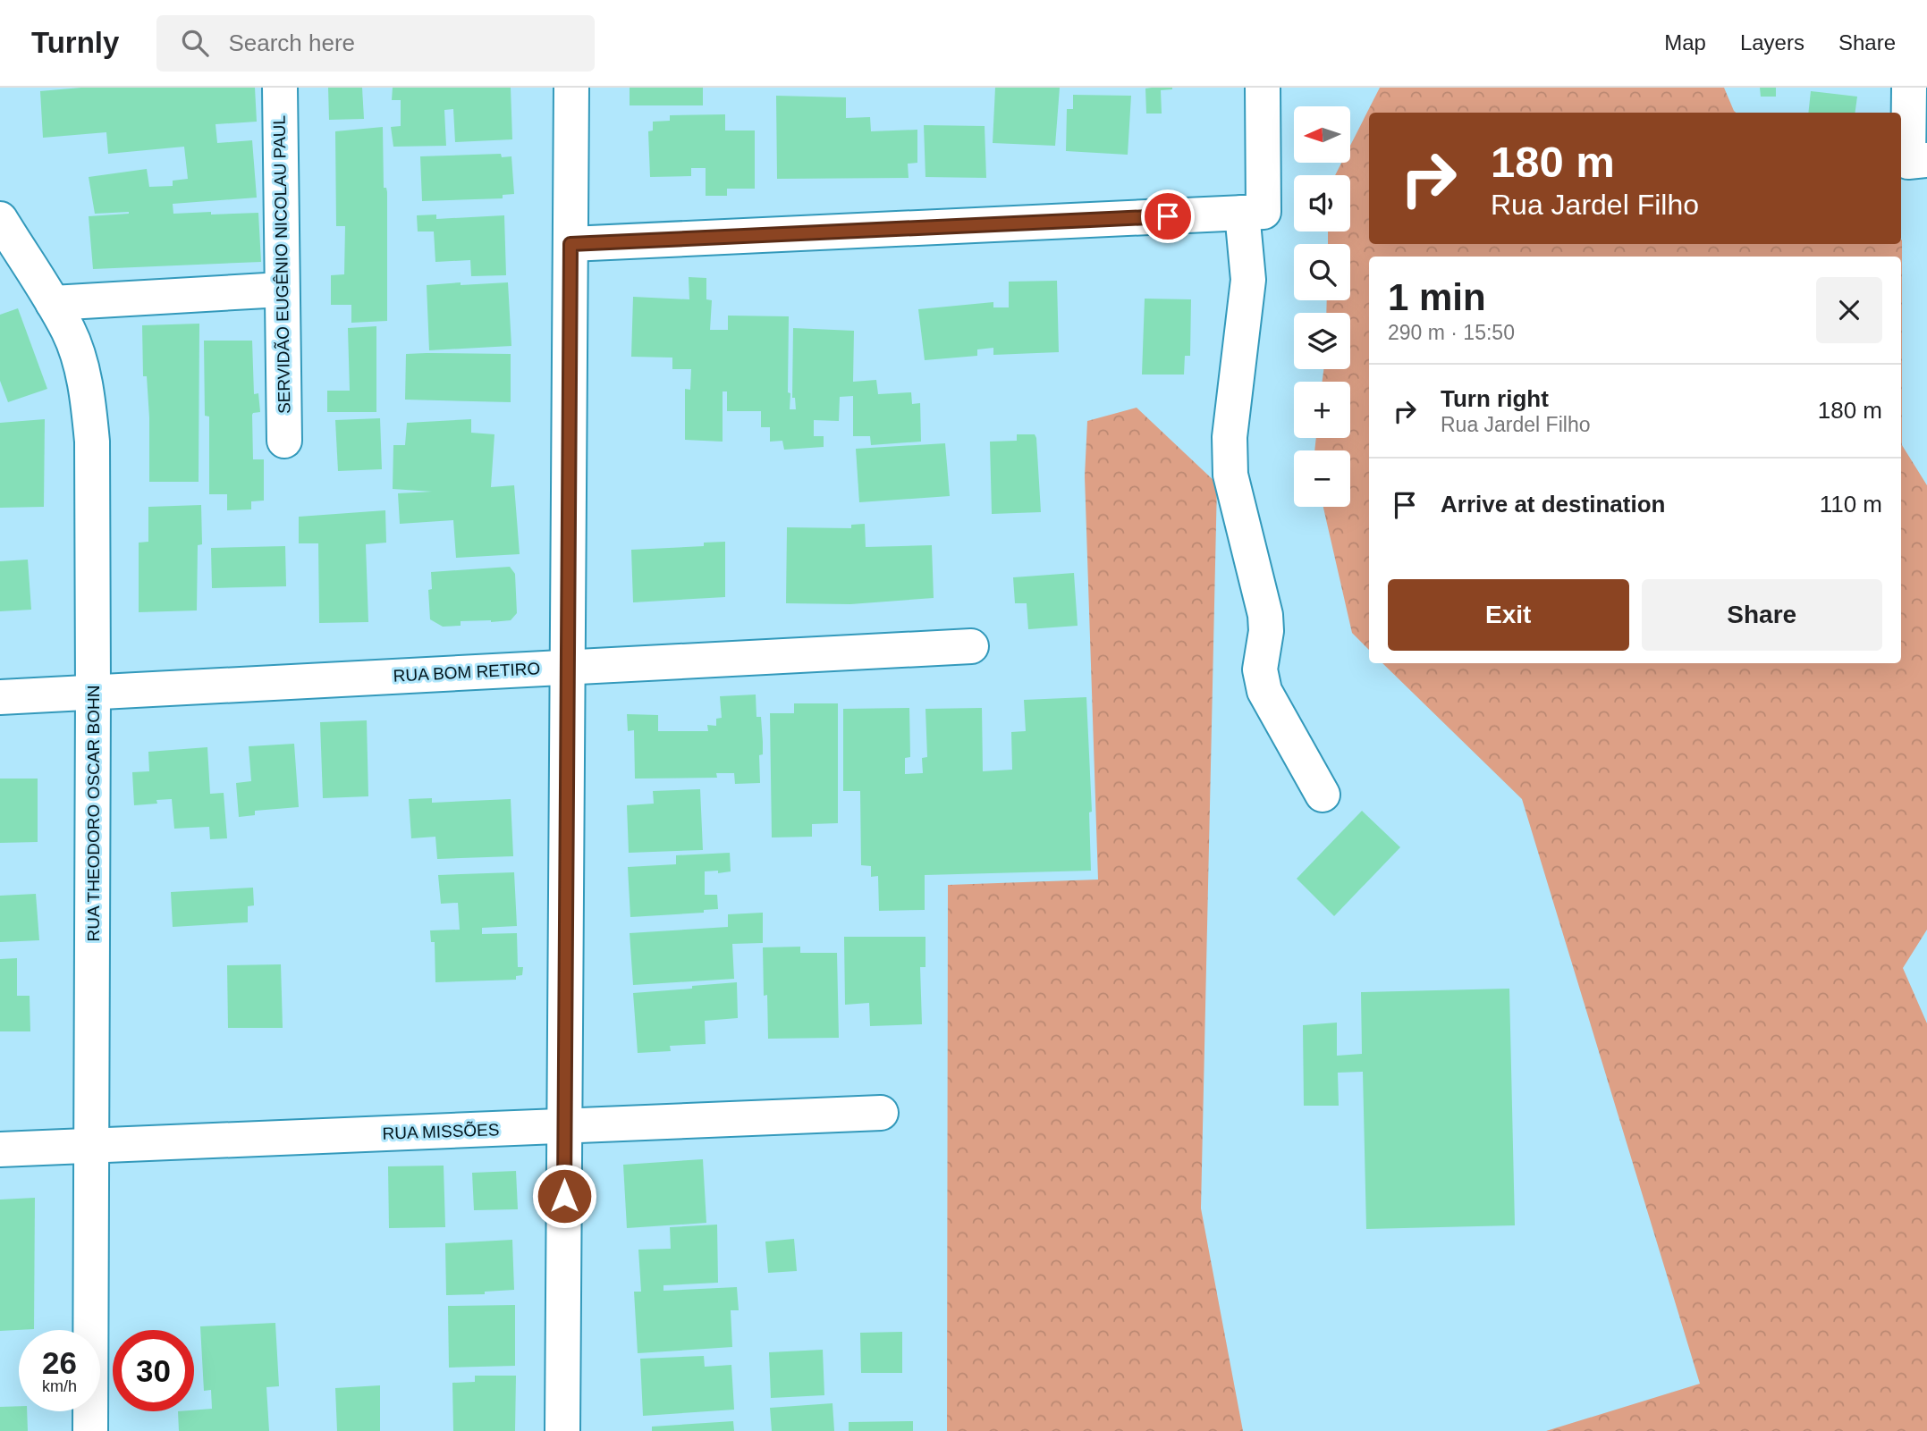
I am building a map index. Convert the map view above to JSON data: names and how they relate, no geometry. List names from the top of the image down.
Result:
{
  "streets": {
    "street": [
      "SERVIDÃO EUGÊNIO NICOLAU PAUL",
      "RUA BOM RETIRO",
      "RUA THEODORO OSCAR BOHN",
      "RUA MISSÕES"
    ]
  },
  "crossings": [
    ["RUA BOM RETIRO", "RUA THEODORO OSCAR BOHN"],
    ["RUA THEODORO OSCAR BOHN", "RUA MISSÕES"]
  ],
  "north": "left",
  "page": {
    "header": "Turnly",
    "search": "Search here",
    "nav": ["Map", "Layers", "Share"],
    "map_buttons": ["+", "−"],
    "turn": ["180 m", "Rua Jardel Filho"],
    "heading": ["1 min", "290 m · 15:50"],
    "list": [
      {
        "name": "Turn right",
        "note": "Rua Jardel Filho",
        "value": "180 m"
      },
      {
        "name": "Arrive at destination",
        "value": "110 m"
      }
    ],
    "buttons": ["Exit", "Share"],
    "speed": "26 km/h",
    "limit": "30"
  }
}
